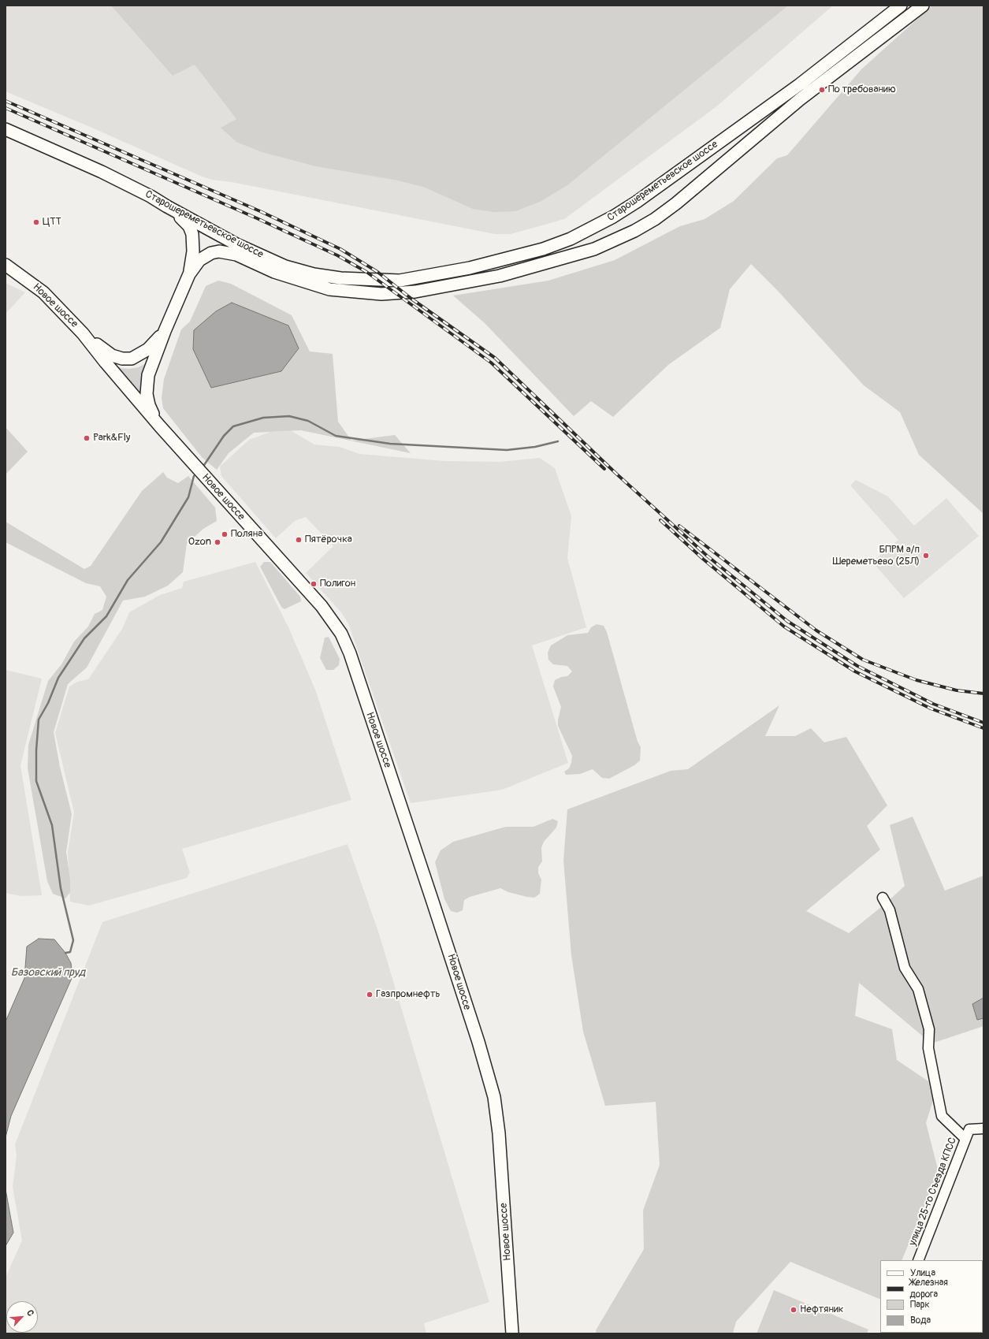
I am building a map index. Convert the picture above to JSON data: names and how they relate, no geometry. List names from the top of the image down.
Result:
{
  "streets": {
    "main road": ["Старошереметьевское шоссе", "Новое шоссе"],
    "street": ["улица 25-го Съезда КПСС"]
  },
  "water": ["Базовский пруд"],
  "places": [
    "По требованию",
    "ЦТТ",
    "Park&Fly",
    "Поляна",
    "Пятёрочка",
    "Ozon",
    "БПРМ а/п Шереметьево (25Л)",
    "Полигон",
    "Газпромнефть",
    "Нефтяник"
  ],
  "legend": [
    "Улица",
    "Железная дорога",
    "Парк",
    "Вода"
  ],
  "north": "top right"
}
